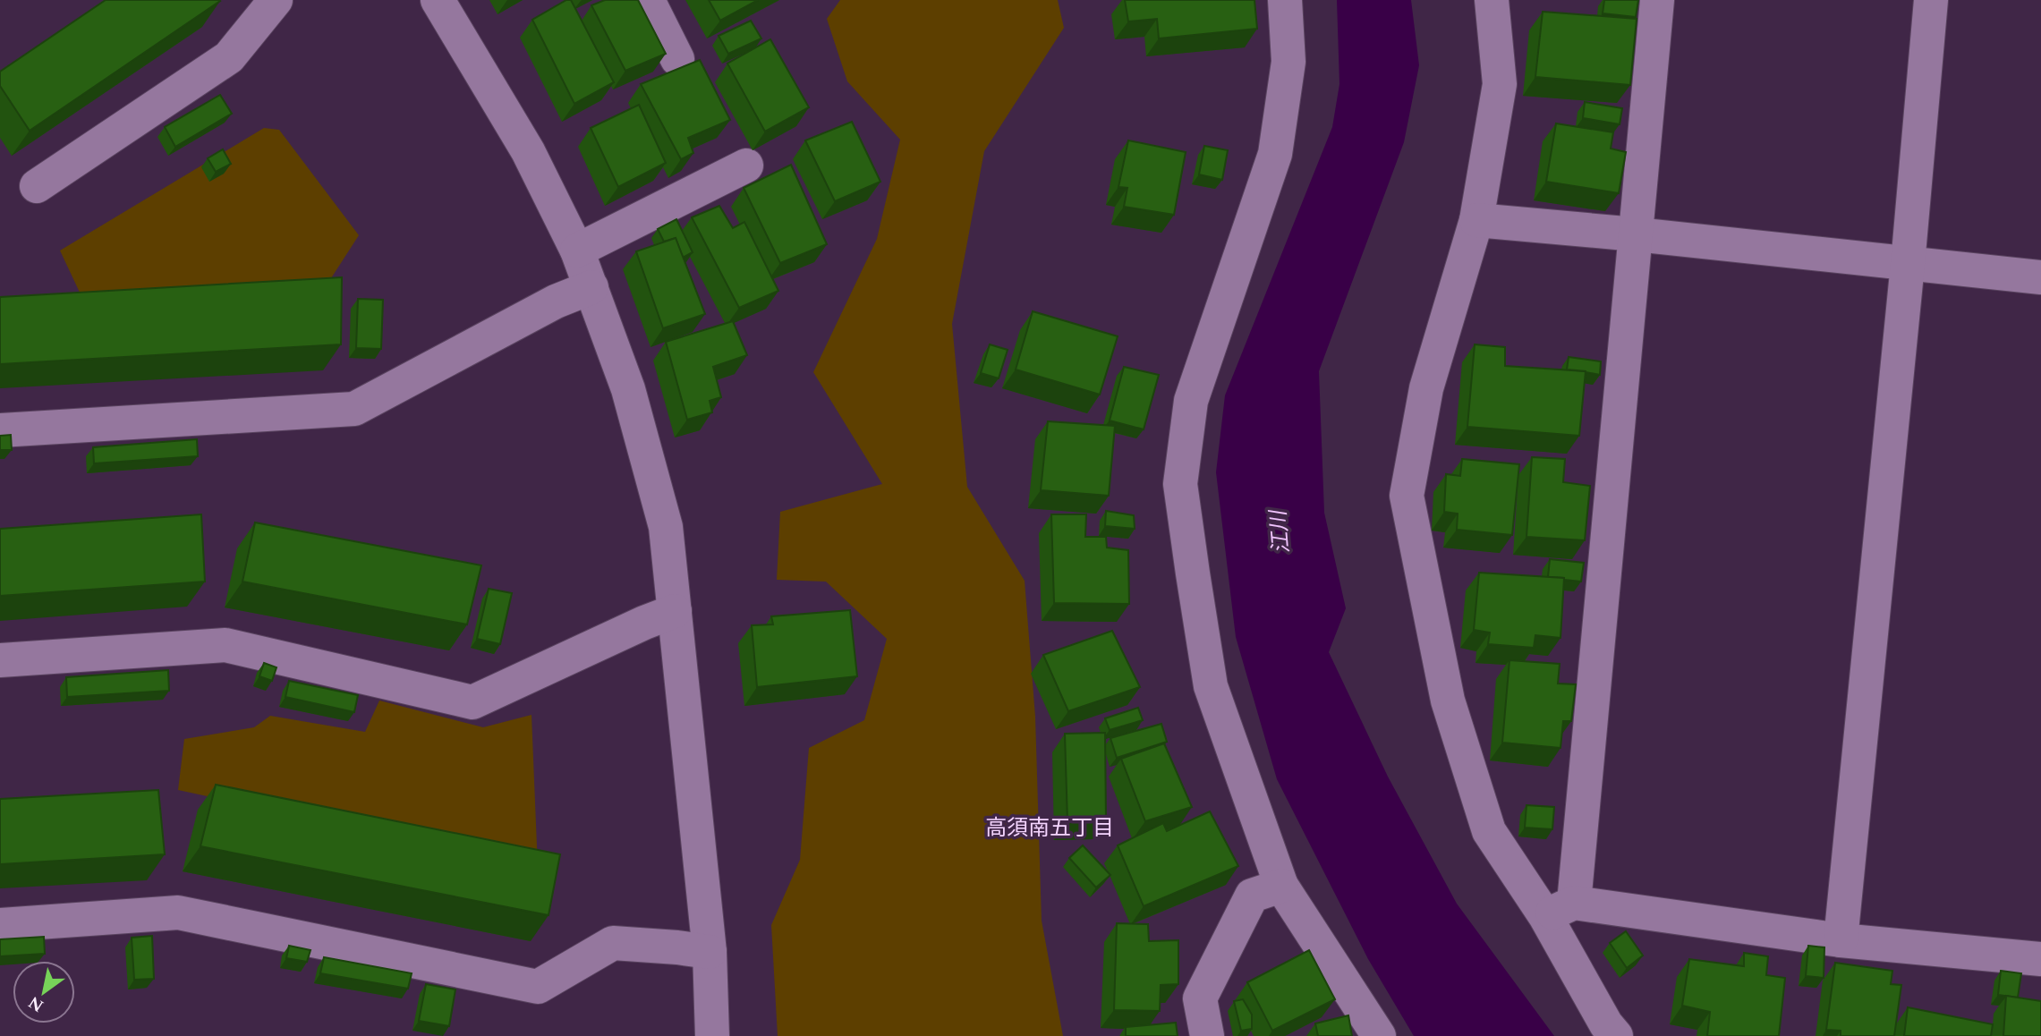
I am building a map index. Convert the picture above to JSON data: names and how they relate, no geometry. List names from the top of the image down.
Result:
{
  "districts": ["高須南五丁目"],
  "water": ["江川"],
  "north": "bottom left"
}
